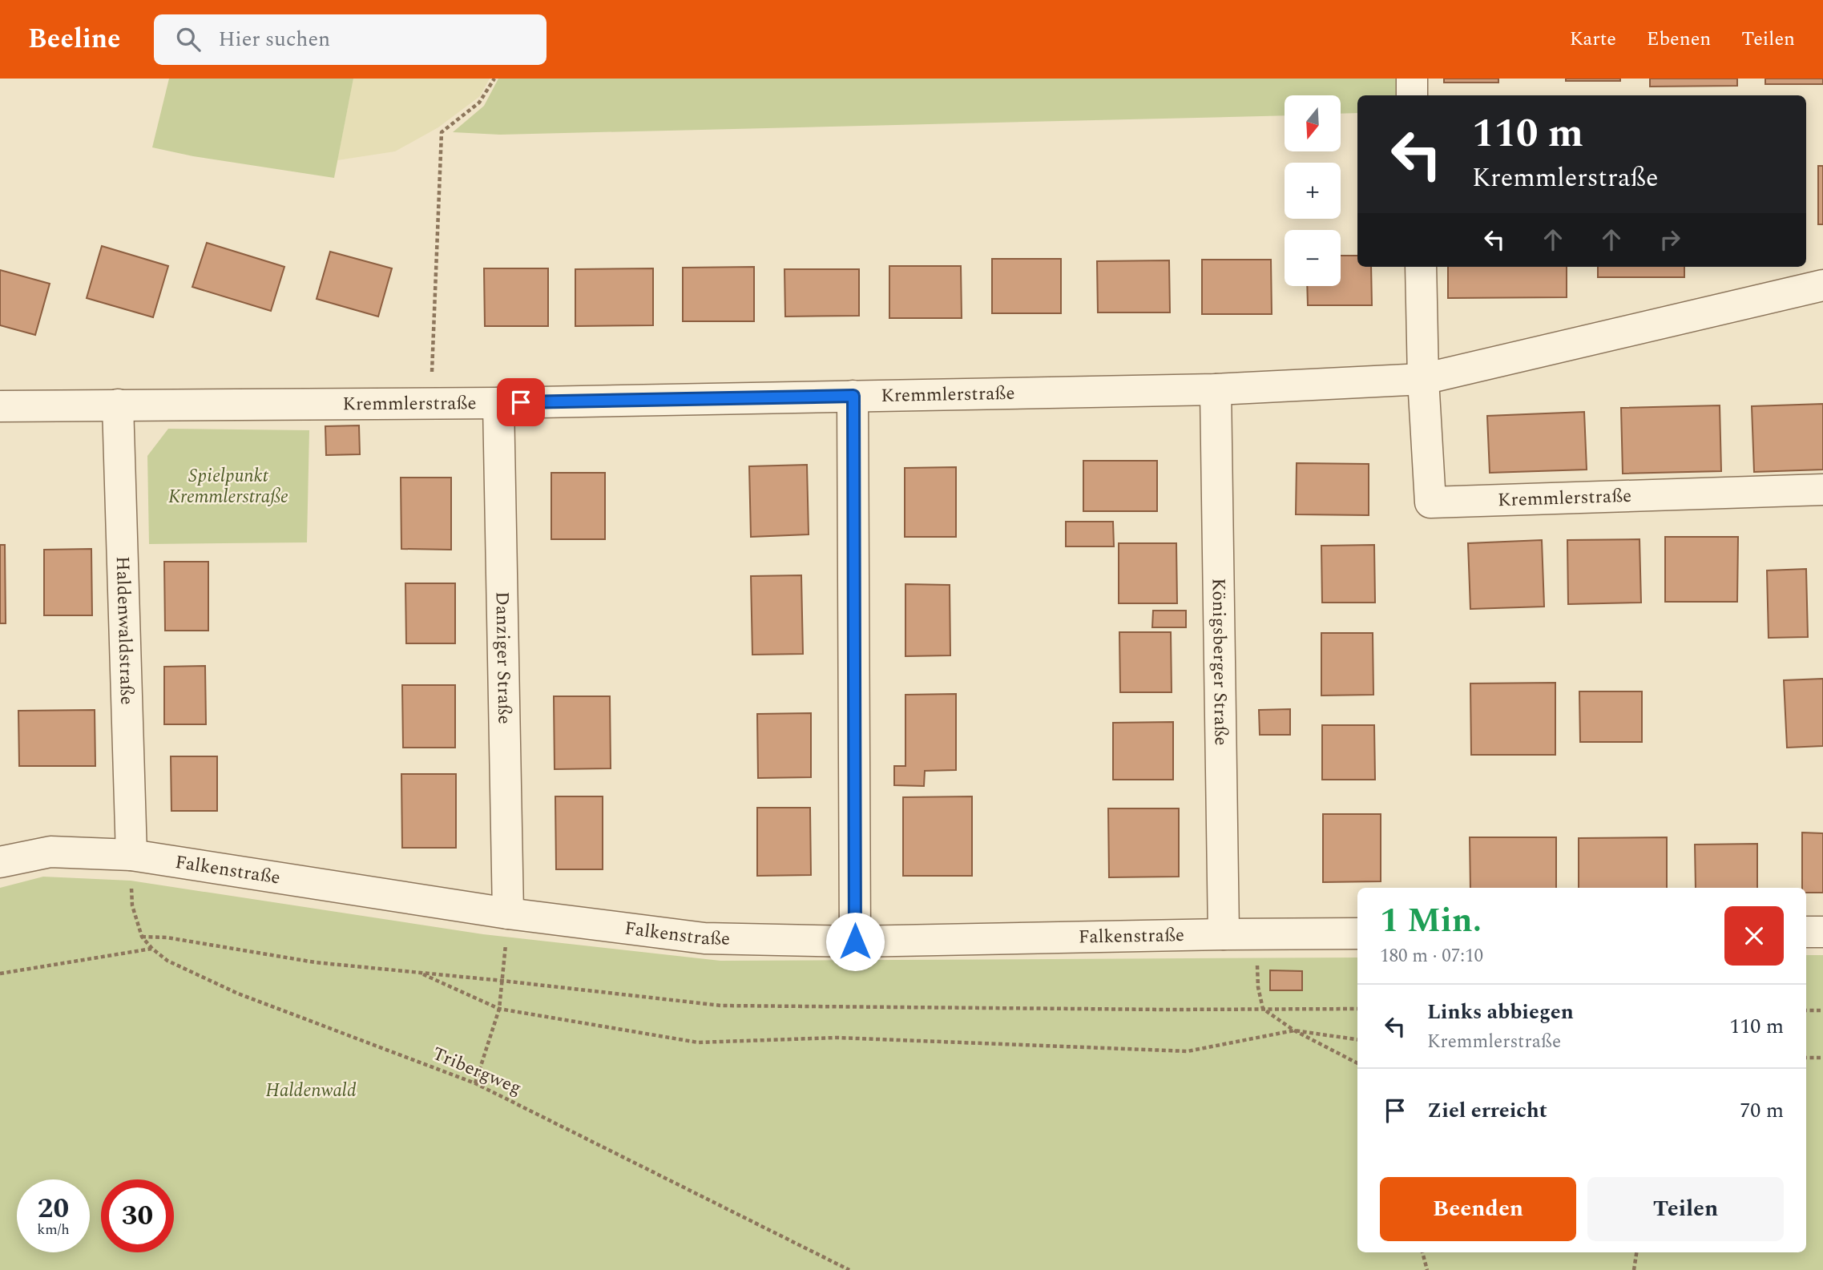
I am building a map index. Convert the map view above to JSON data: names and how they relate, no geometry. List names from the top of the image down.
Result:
{
  "streets": {
    "street": [
      "Kremmlerstraße",
      "Haldenwaldstraße",
      "Danziger Straße",
      "Königsberger Straße",
      "Falkenstraße"
    ],
    "path": ["Tribergweg"]
  },
  "crossings": [
    ["Kremmlerstraße", "Haldenwaldstraße"],
    ["Kremmlerstraße", "Danziger Straße"],
    ["Kremmlerstraße", "Königsberger Straße"],
    ["Haldenwaldstraße", "Falkenstraße"],
    ["Haldenwaldstraße", "Tribergweg"],
    ["Danziger Straße", "Falkenstraße"],
    ["Königsberger Straße", "Falkenstraße"],
    ["Falkenstraße", "Tribergweg"]
  ],
  "parks": ["Spielpunkt Kremmlerstraße", "Haldenwald"],
  "north": "bottom",
  "page": {
    "header": "Beeline",
    "search": "Hier suchen",
    "nav": ["Karte", "Ebenen", "Teilen"],
    "map_buttons": ["+", "−"],
    "turn": ["110 m", "Kremmlerstraße"],
    "heading": ["1 Min.", "180 m · 07:10"],
    "list": [
      {
        "name": "Links abbiegen",
        "note": "Kremmlerstraße",
        "value": "110 m"
      },
      {
        "name": "Ziel erreicht",
        "value": "70 m"
      }
    ],
    "buttons": ["Beenden", "Teilen"],
    "speed": "20 km/h",
    "limit": "30"
  }
}
